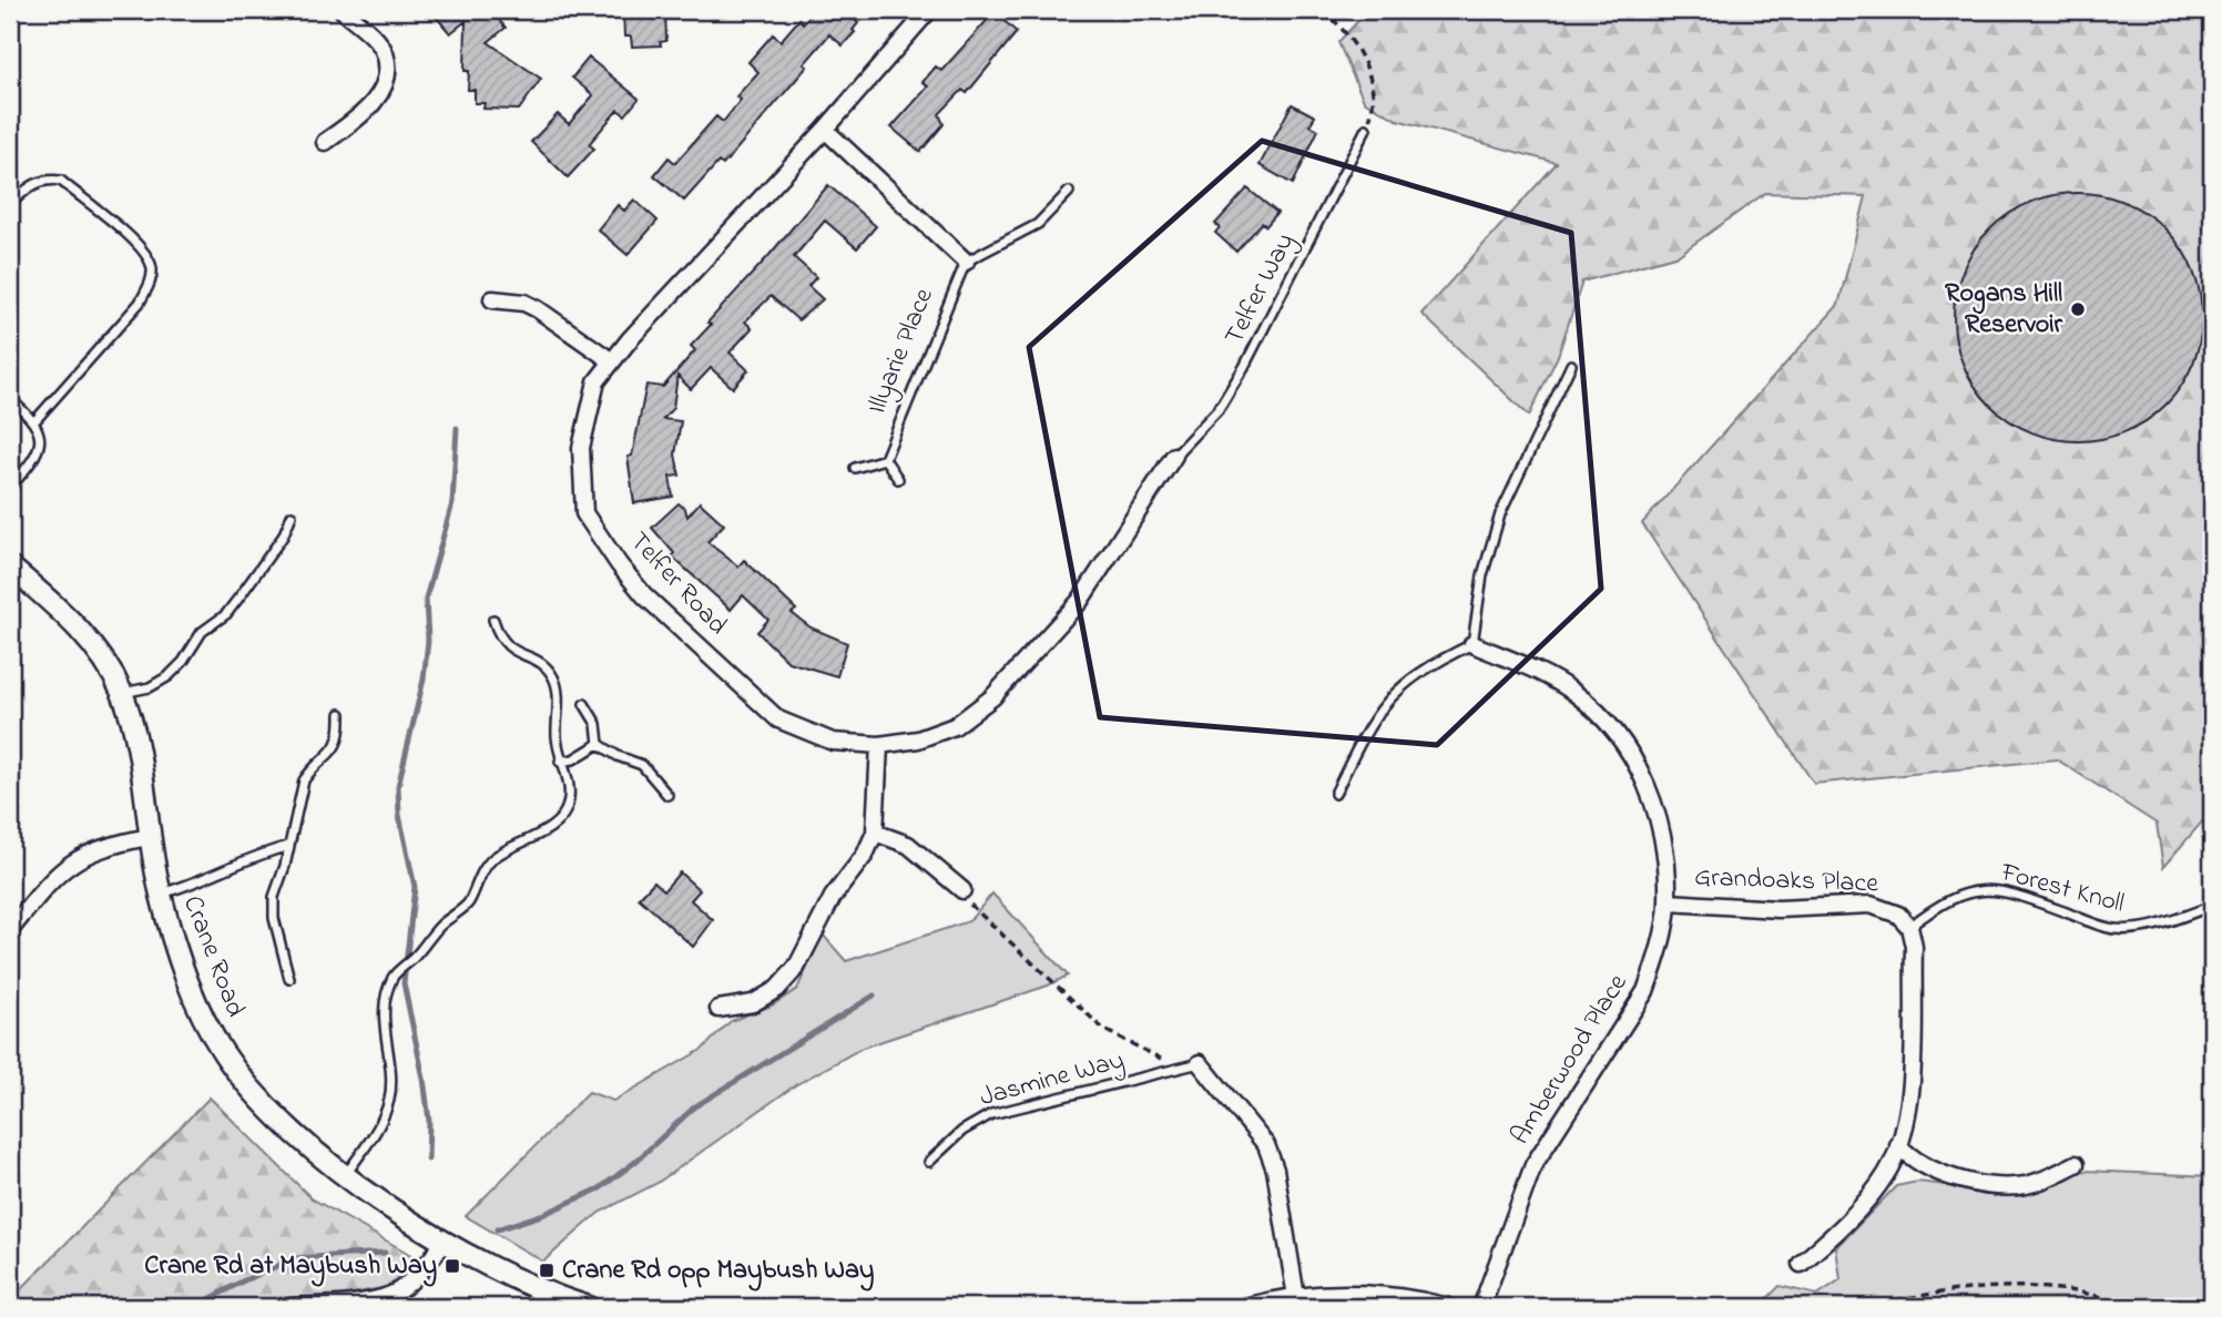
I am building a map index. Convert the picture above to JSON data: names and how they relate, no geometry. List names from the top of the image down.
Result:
{
  "streets": {
    "street": [
      "Telfer Road",
      "Grandoaks Place",
      "Crane Road",
      "Amberwood Place"
    ],
    "lane": [
      "Telfer Way",
      "Illyarie Place",
      "Forest Knoll",
      "Jasmine Way"
    ]
  },
  "crossings": [
    ["Telfer Way", "Telfer Road"],
    ["Grandoaks Place", "Forest Knoll"],
    ["Grandoaks Place", "Amberwood Place"]
  ],
  "places": {
    "other": ["Rogans Hill Reservoir"],
    "transit": ["Crane Rd at Maybush Way", "Crane Rd opp Maybush Way"]
  }
}
